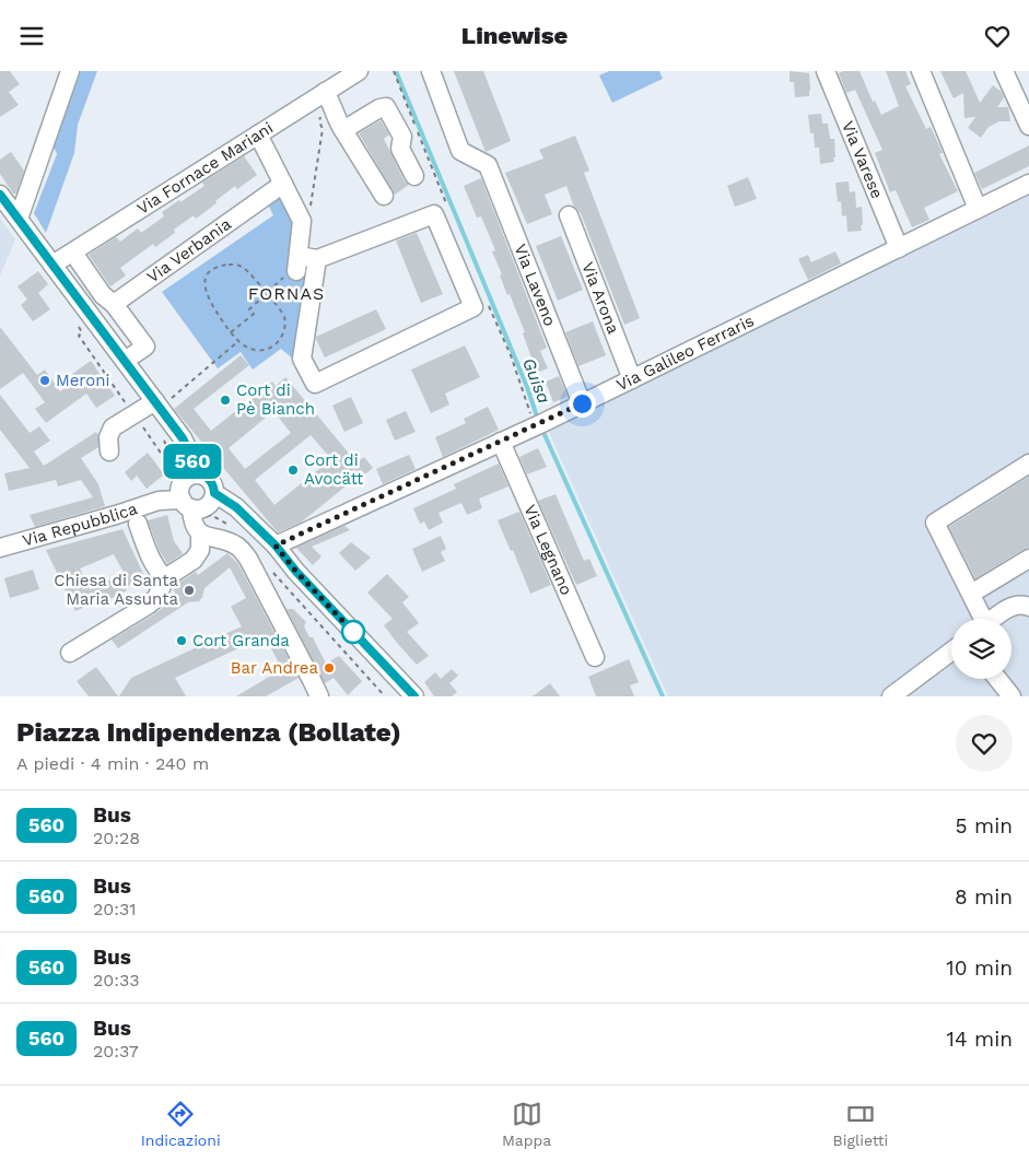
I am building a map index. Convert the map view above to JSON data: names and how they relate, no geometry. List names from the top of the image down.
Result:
{
  "streets": {
    "street": [
      "Via Varese",
      "Via Fornace Mariani",
      "Via Verbania",
      "Via Laveno",
      "Via Arona",
      "Via Galileo Ferraris",
      "Via Repubblica",
      "Via Legnano"
    ]
  },
  "crossings": [
    ["Via Varese", "Via Galileo Ferraris"],
    ["Via Laveno", "Via Galileo Ferraris"],
    ["Via Arona", "Via Galileo Ferraris"],
    ["Via Galileo Ferraris", "Via Legnano"]
  ],
  "districts": ["FORNAS"],
  "water": ["Guisa"],
  "places": [
    "Meroni",
    "Cort di Pè Bianch",
    "Cort di Avocätt",
    "Chiesa di Santa Maria Assunta",
    "Cort Granda",
    "Bar Andrea"
  ],
  "lines": ["bus line 560"],
  "page": {
    "header": "Linewise",
    "on_map": "560",
    "heading": ["Piazza Indipendenza (Bollate)", "A piedi · 4 min · 240 m"],
    "list": [
      {
        "mark": "560",
        "name": "Bus",
        "note": "20:28",
        "value": "5 min"
      },
      {
        "mark": "560",
        "name": "Bus",
        "note": "20:31",
        "value": "8 min"
      },
      {
        "mark": "560",
        "name": "Bus",
        "note": "20:33",
        "value": "10 min"
      },
      {
        "mark": "560",
        "name": "Bus",
        "note": "20:37",
        "value": "14 min"
      }
    ],
    "tabs": ["Indicazioni", "Mappa", "Biglietti"]
  }
}
